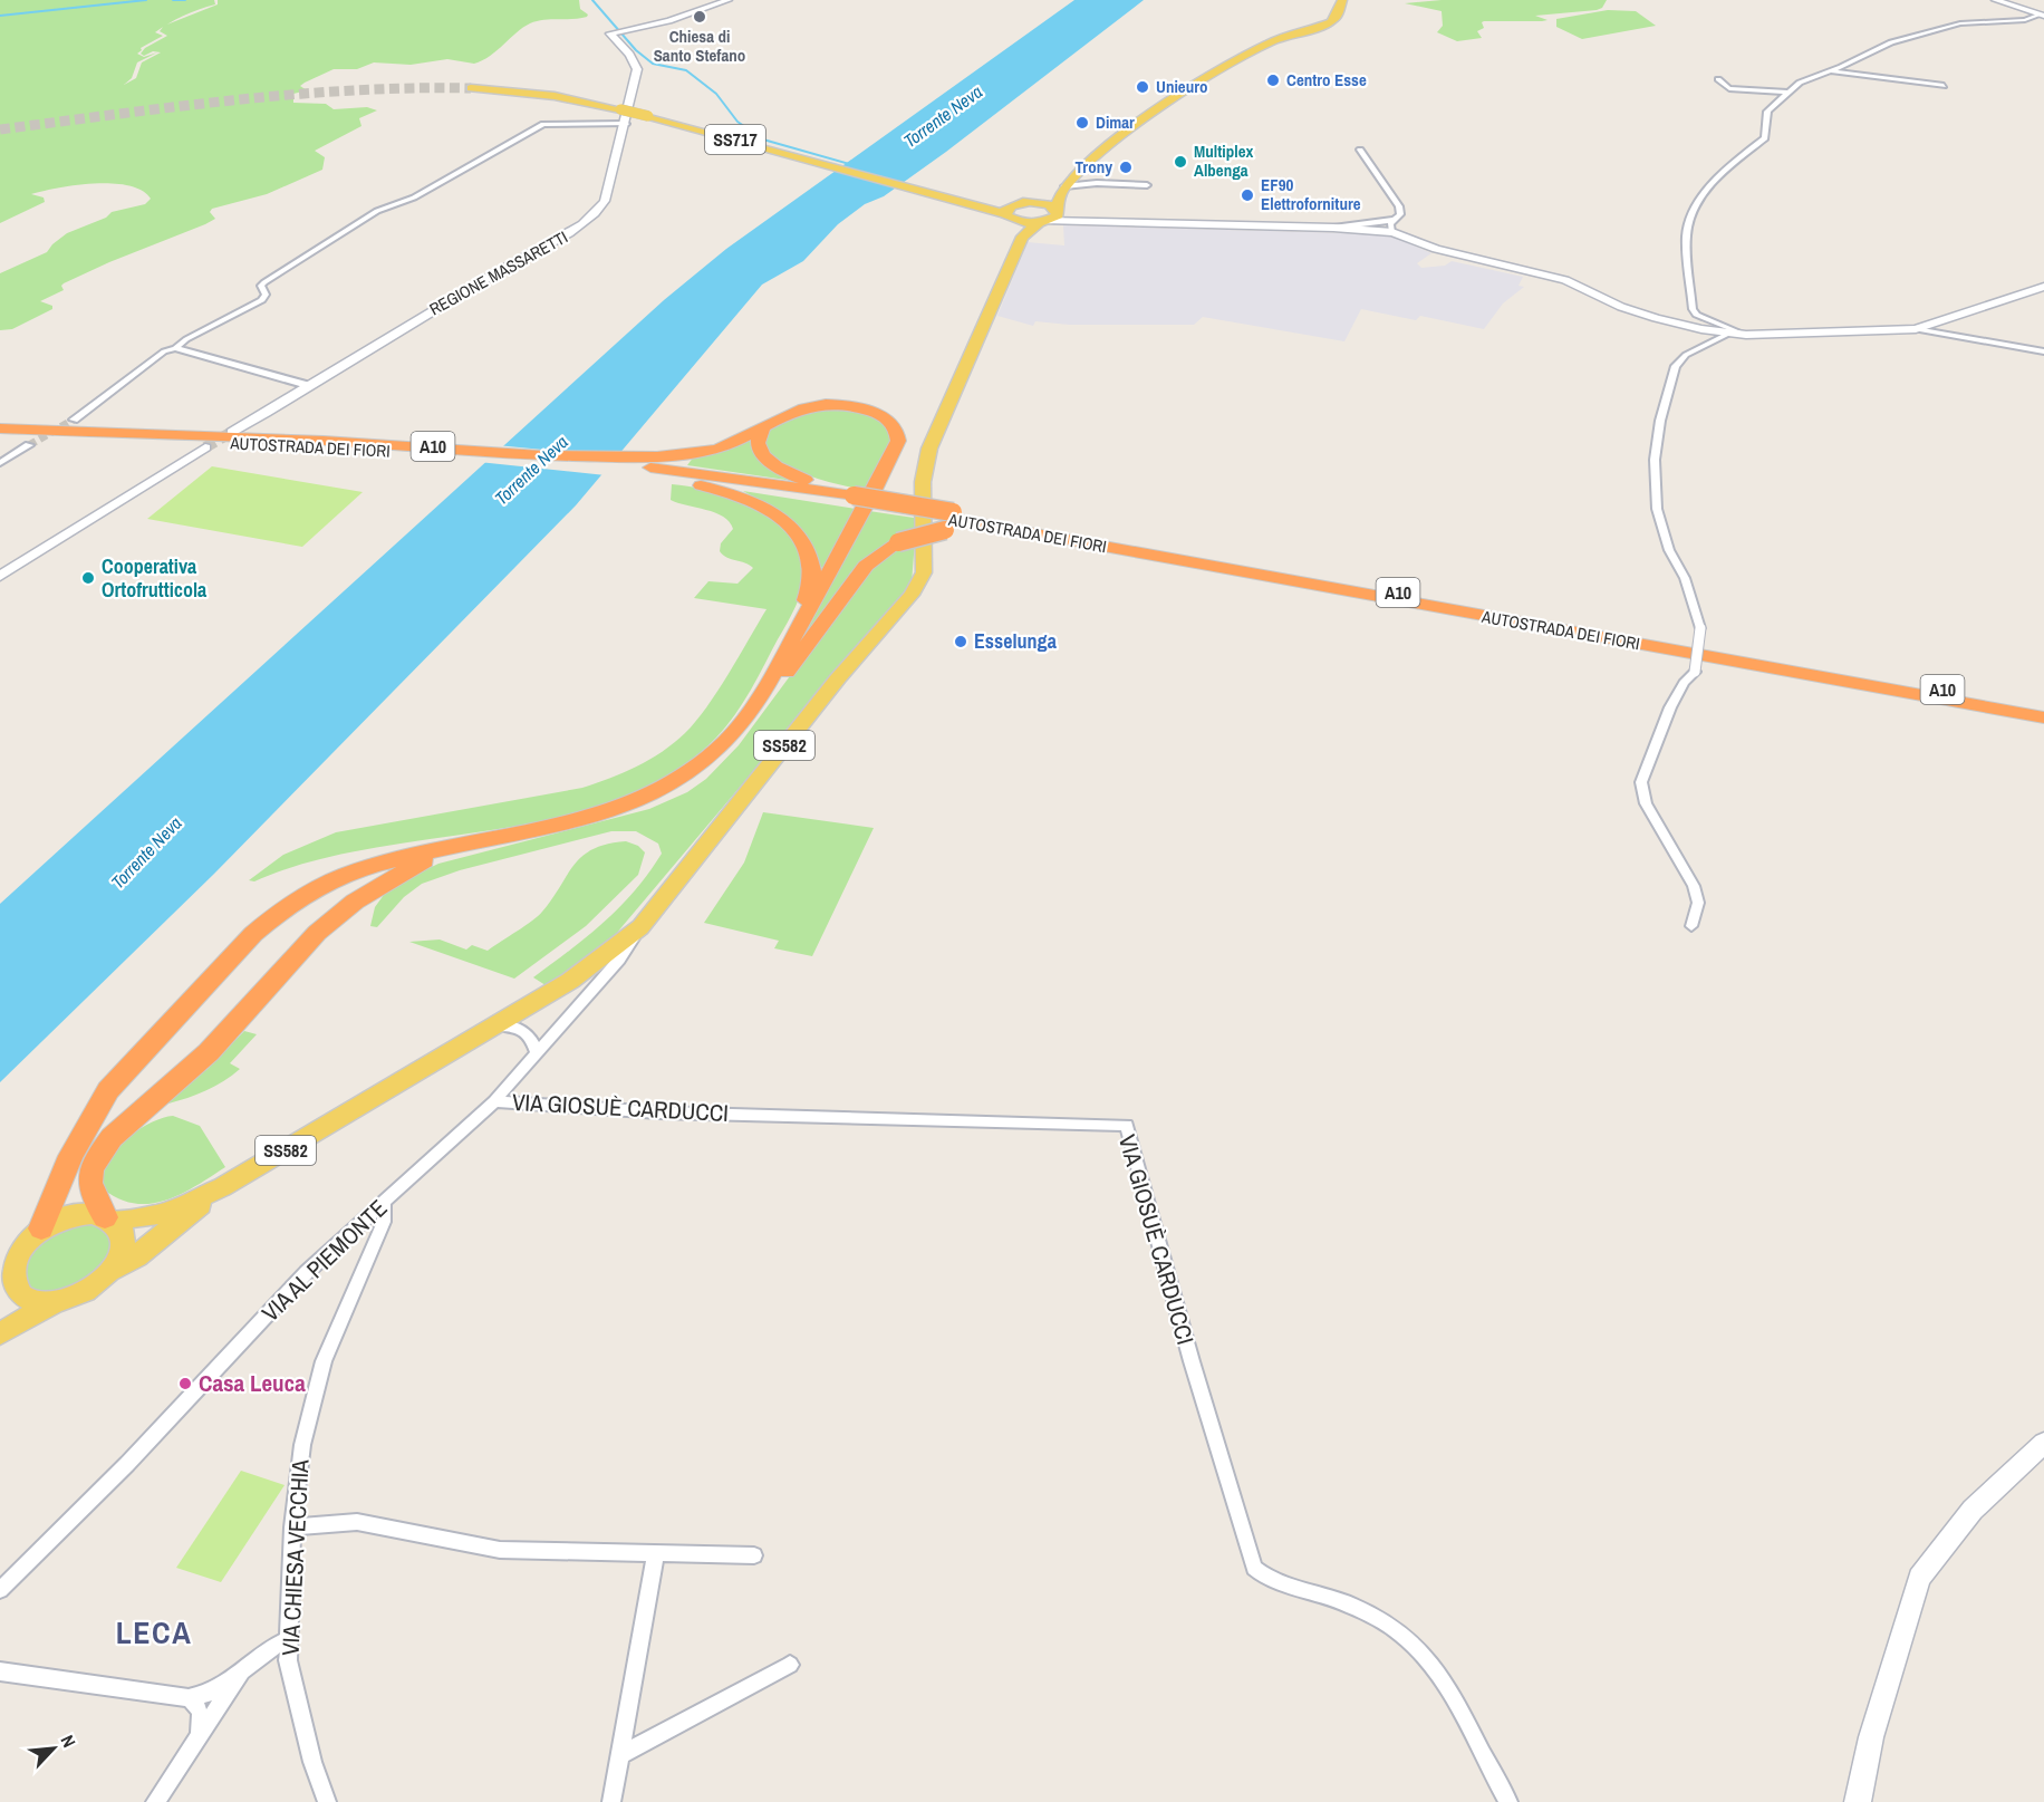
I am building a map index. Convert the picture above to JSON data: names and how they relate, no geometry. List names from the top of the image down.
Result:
{
  "streets": {
    "highway": ["A10", "AUTOSTRADA DEI FIORI"],
    "main road": ["SS717", "SS582"],
    "street": [
      "REGIONE MASSARETTI",
      "VIA GIOSUÈ CARDUCCI",
      "VIA AL PIEMONTE",
      "VIA CHIESA VECCHIA"
    ]
  },
  "crossings": [
    ["SS717", "SS582"],
    ["SS582", "VIA AL PIEMONTE"],
    ["VIA GIOSUÈ CARDUCCI", "VIA AL PIEMONTE"],
    ["VIA AL PIEMONTE", "VIA CHIESA VECCHIA"]
  ],
  "districts": ["LECA"],
  "water": ["Torrente Neva"],
  "places": [
    "Chiesa di Santo Stefano",
    "Centro Esse",
    "Unieuro",
    "Dimar",
    "Multiplex Albenga",
    "Trony",
    "EF90 Elettroforniture",
    "Cooperativa Ortofrutticola",
    "Esselunga",
    "Casa Leuca"
  ],
  "north": "top right"
}
